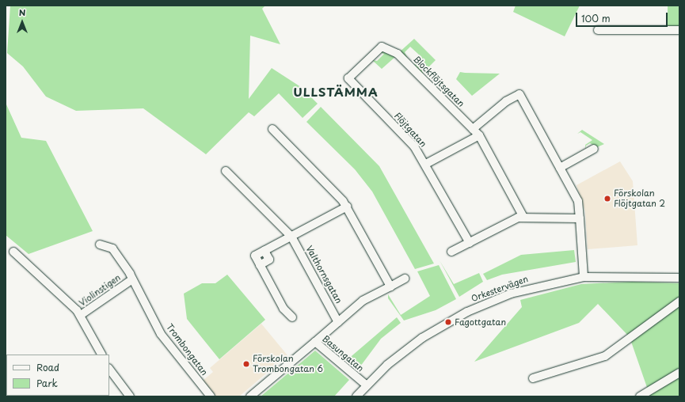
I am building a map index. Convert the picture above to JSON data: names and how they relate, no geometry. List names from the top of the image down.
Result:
{
  "streets": {
    "street": [
      "Blockflöjtsgatan",
      "Flöjtgatan",
      "Valthornsgatan",
      "Orkestervägen",
      "Violinstigen",
      "Trombongatan",
      "Basungatan"
    ]
  },
  "crossings": [
    ["Blockflöjtsgatan", "Flöjtgatan"],
    ["Orkestervägen", "Basungatan"],
    ["Violinstigen", "Trombongatan"]
  ],
  "districts": ["ULLSTÄMMA"],
  "places": ["Förskolan Flöjtgatan 2", "Fagottgatan", "Förskolan Trombongatan 6"],
  "legend": ["Road", "Park"],
  "scale_bar": "100 m",
  "north": "top"
}
